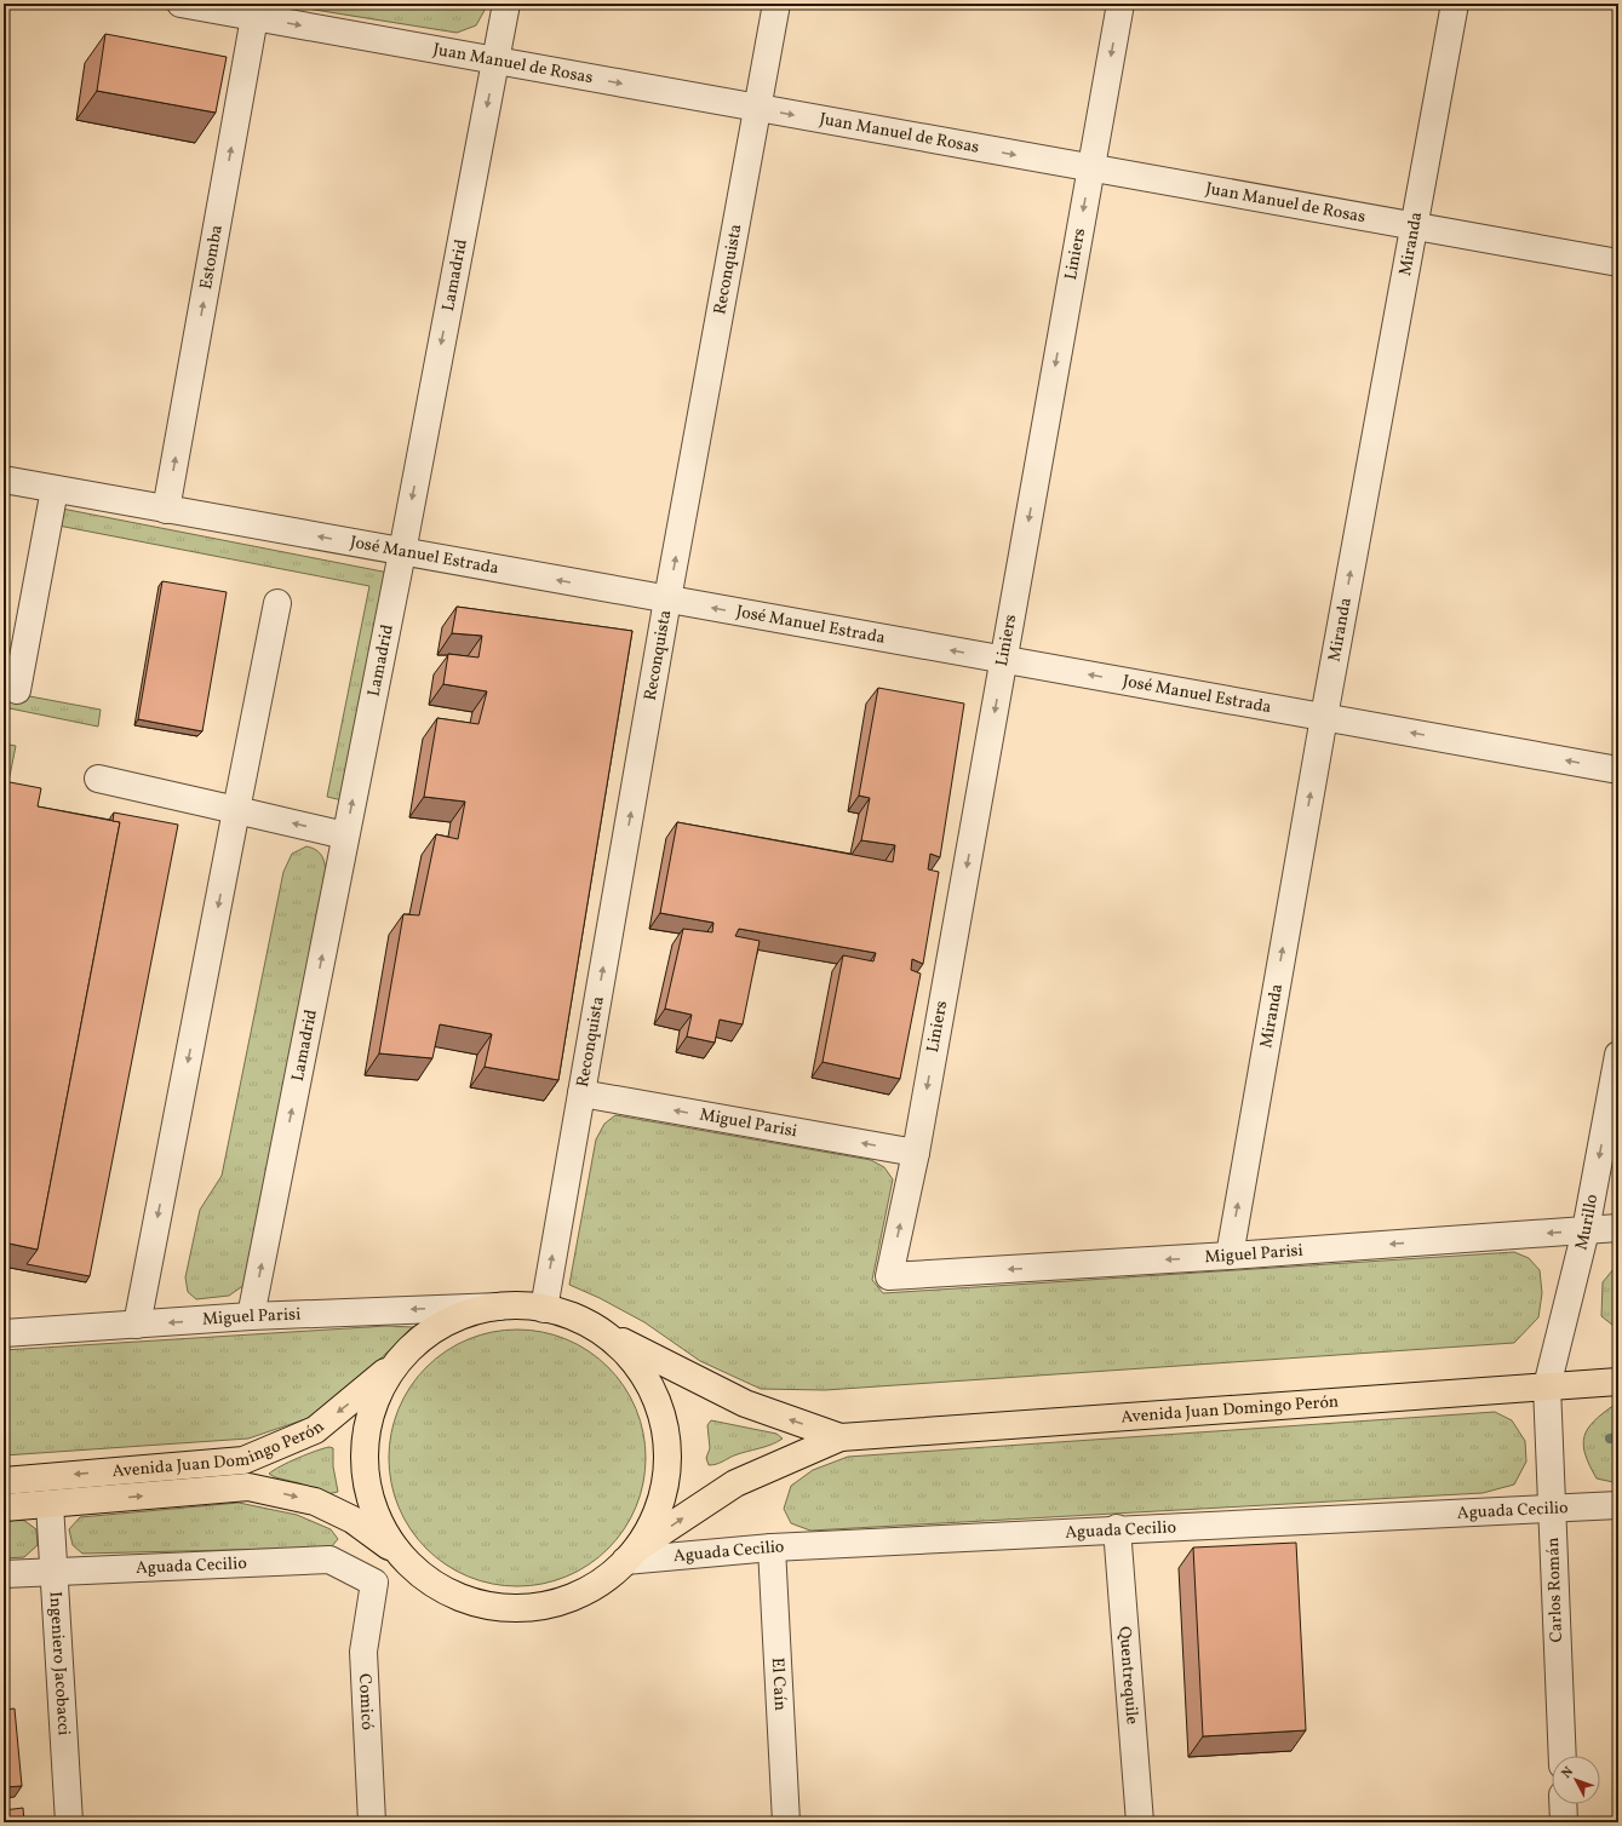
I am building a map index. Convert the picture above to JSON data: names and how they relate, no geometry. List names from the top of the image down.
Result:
{
  "streets": {
    "main road": ["Avenida Juan Domingo Perón"],
    "street": [
      "Juan Manuel de Rosas",
      "Miranda",
      "Liniers",
      "Estomba",
      "Reconquista",
      "Lamadrid",
      "José Manuel Estrada",
      "Miguel Parisi",
      "Murillo",
      "Aguada Cecilio",
      "Carlos Román",
      "Ingeniero Jacobacci",
      "Quentrequile",
      "El Caín",
      "Comicó"
    ]
  },
  "crossings": [
    ["Juan Manuel de Rosas", "Miranda"],
    ["Juan Manuel de Rosas", "Liniers"],
    ["Juan Manuel de Rosas", "Estomba"],
    ["Juan Manuel de Rosas", "Reconquista"],
    ["Juan Manuel de Rosas", "Lamadrid"],
    ["Miranda", "José Manuel Estrada"],
    ["Miranda", "Miguel Parisi"],
    ["Liniers", "José Manuel Estrada"],
    ["Liniers", "Miguel Parisi"],
    ["Estomba", "José Manuel Estrada"],
    ["Reconquista", "José Manuel Estrada"],
    ["Reconquista", "Miguel Parisi"],
    ["Reconquista", "Avenida Juan Domingo Perón"],
    ["Lamadrid", "José Manuel Estrada"],
    ["Lamadrid", "Miguel Parisi"],
    ["Miguel Parisi", "Murillo"],
    ["Miguel Parisi", "Avenida Juan Domingo Perón"],
    ["Murillo", "Avenida Juan Domingo Perón"],
    ["Murillo", "Carlos Román"],
    ["Avenida Juan Domingo Perón", "Aguada Cecilio"],
    ["Avenida Juan Domingo Perón", "Carlos Román"],
    ["Avenida Juan Domingo Perón", "Ingeniero Jacobacci"],
    ["Aguada Cecilio", "Carlos Román"],
    ["Aguada Cecilio", "Ingeniero Jacobacci"],
    ["Aguada Cecilio", "Quentrequile"],
    ["Aguada Cecilio", "El Caín"],
    ["Aguada Cecilio", "Comicó"]
  ],
  "one_way": [
    "Juan Manuel de Rosas",
    "Miranda",
    "Liniers",
    "Estomba",
    "Reconquista",
    "José Manuel Estrada",
    "Miguel Parisi",
    "Murillo"
  ],
  "north": "top left"
}
